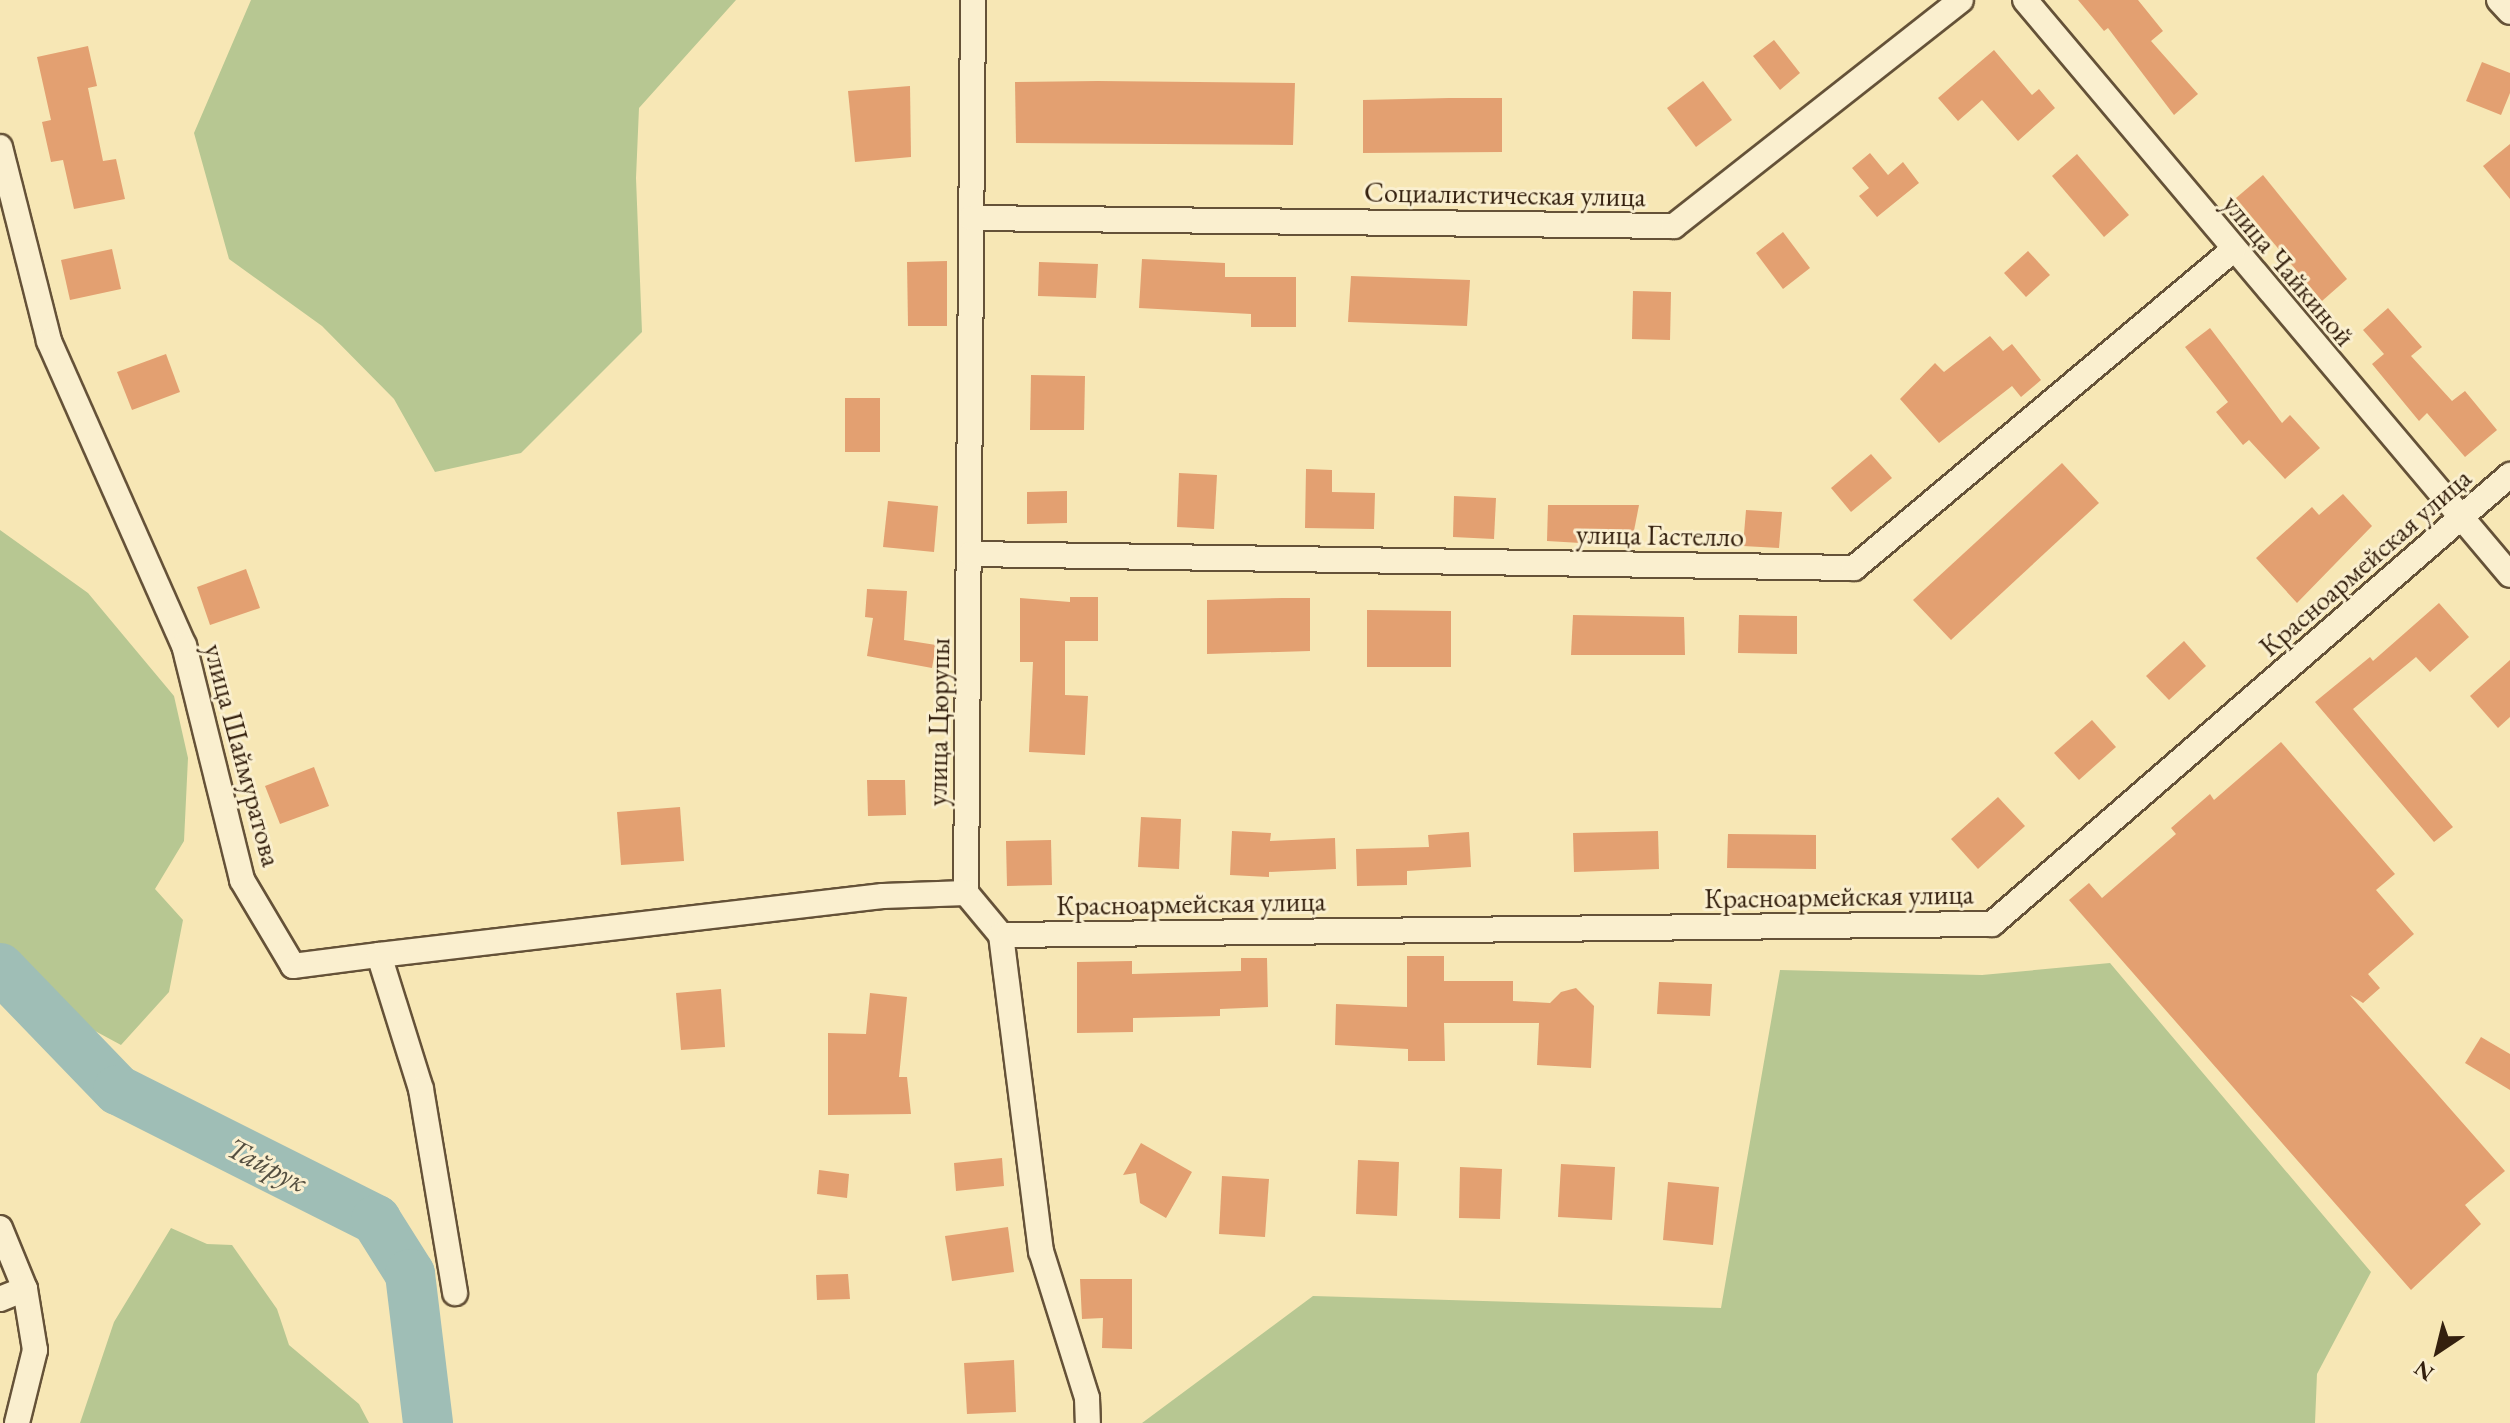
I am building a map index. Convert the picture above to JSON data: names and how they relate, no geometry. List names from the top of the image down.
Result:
{
  "streets": {
    "street": [
      "Социалистическая улица",
      "улица Чайкиной",
      "улица Гастелло",
      "Красноармейская улица",
      "улица Цюрупы",
      "улица Шаймуратова"
    ]
  },
  "crossings": [
    ["Социалистическая улица", "улица Цюрупы"],
    ["улица Чайкиной", "улица Гастелло"],
    ["улица Чайкиной", "Красноармейская улица"],
    ["улица Гастелло", "улица Цюрупы"]
  ],
  "water": ["Тайрук"],
  "north": "bottom left"
}
